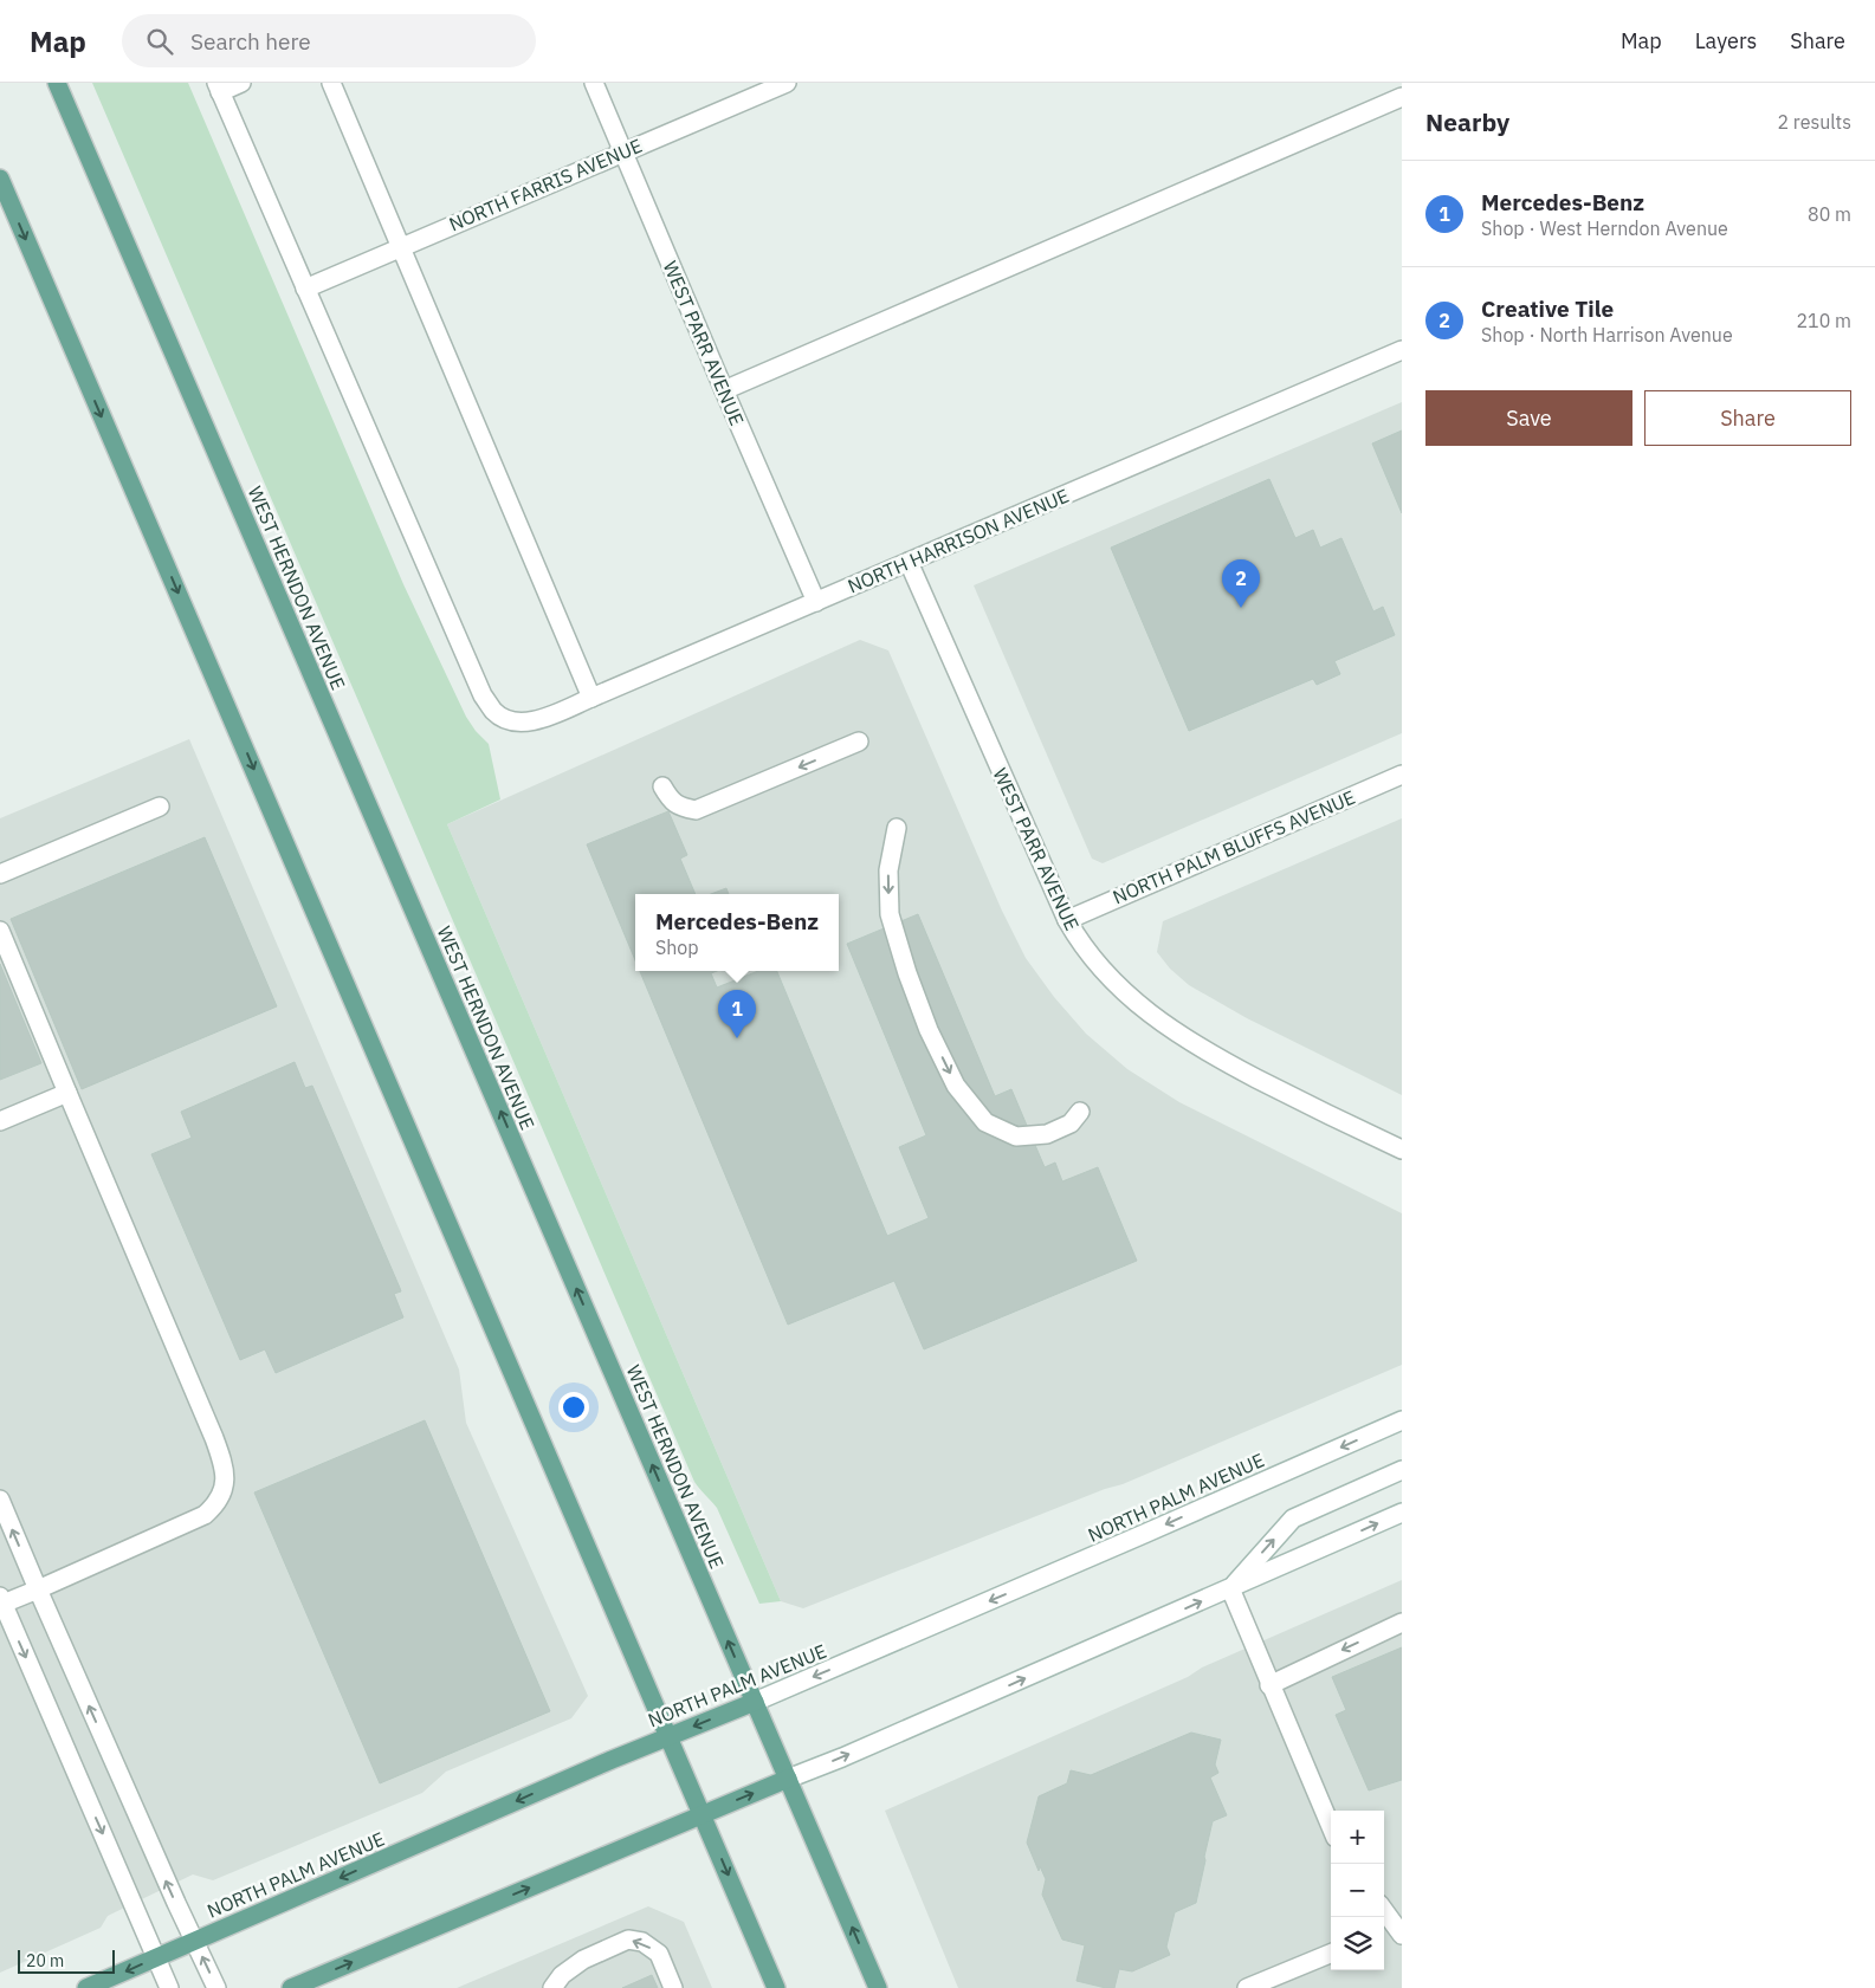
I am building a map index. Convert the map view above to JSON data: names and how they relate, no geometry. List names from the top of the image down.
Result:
{
  "streets": {
    "main road": ["WEST HERNDON AVENUE", "NORTH PALM AVENUE"],
    "street": [
      "NORTH FARRIS AVENUE",
      "WEST PARR AVENUE",
      "NORTH HARRISON AVENUE",
      "NORTH PALM BLUFFS AVENUE"
    ]
  },
  "crossings": [
    ["NORTH FARRIS AVENUE", "WEST PARR AVENUE"],
    ["NORTH FARRIS AVENUE", "NORTH HARRISON AVENUE"],
    ["WEST PARR AVENUE", "NORTH HARRISON AVENUE"],
    ["WEST PARR AVENUE", "NORTH PALM BLUFFS AVENUE"],
    ["WEST HERNDON AVENUE", "NORTH PALM AVENUE"]
  ],
  "scale_bar": "20 m",
  "page": {
    "header": "Map",
    "search": "Search here",
    "nav": ["Map", "Layers", "Share"],
    "heading": ["Nearby", "2 results"],
    "list": [
      {
        "mark": "1",
        "name": "Mercedes-Benz",
        "note": "Shop · West Herndon Avenue",
        "value": "80 m"
      },
      {
        "mark": "2",
        "name": "Creative Tile",
        "note": "Shop · North Harrison Avenue",
        "value": "210 m"
      }
    ],
    "buttons": ["Save", "Share"],
    "pins": ["2", "1"],
    "popup": ["Mercedes-Benz", "Shop"],
    "map_buttons": ["+", "−"],
    "scale": "20 m"
  }
}
